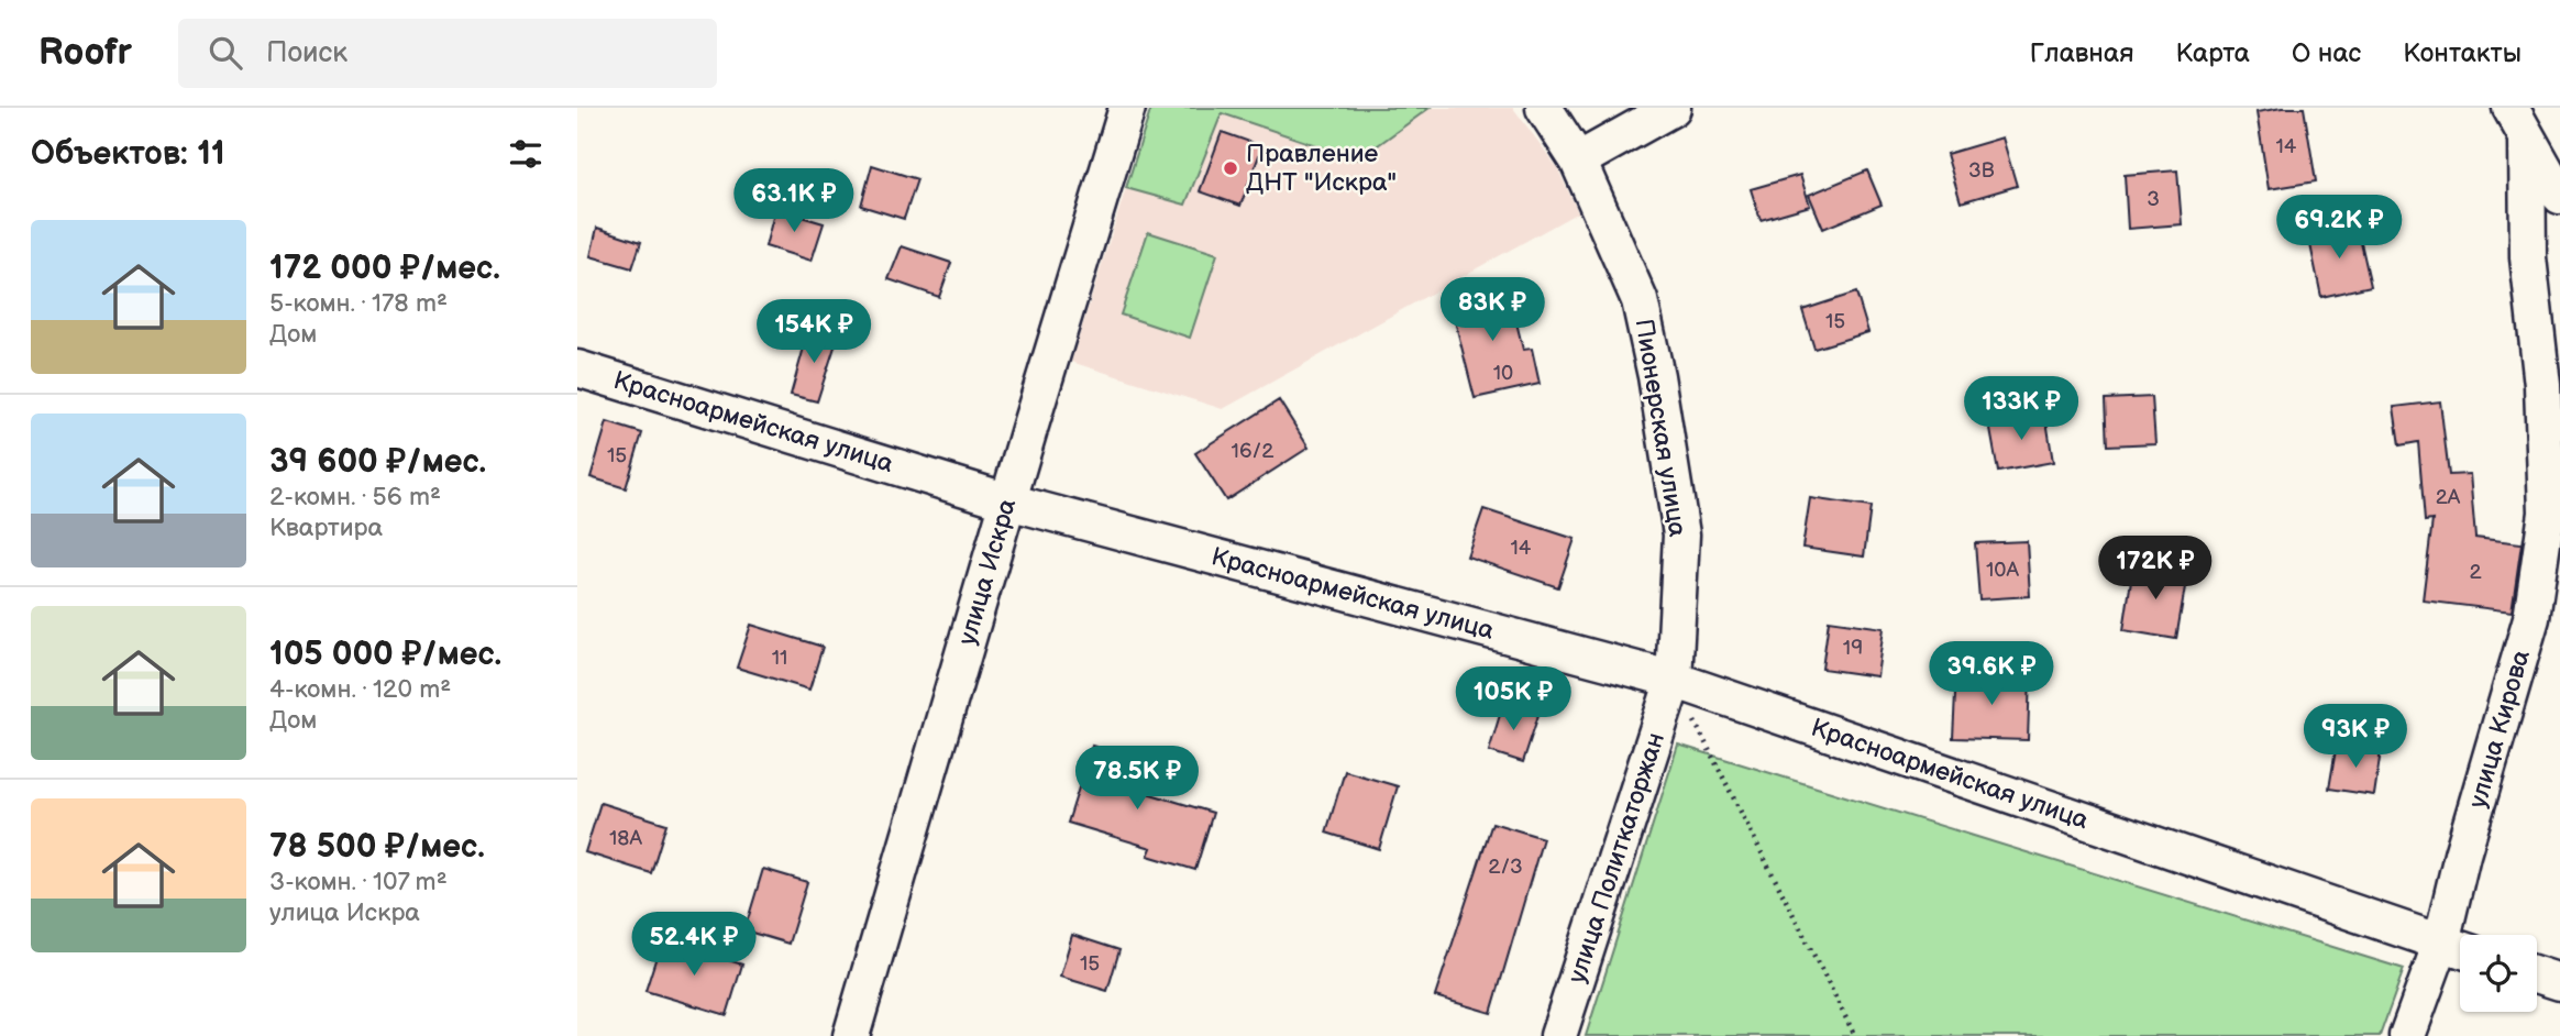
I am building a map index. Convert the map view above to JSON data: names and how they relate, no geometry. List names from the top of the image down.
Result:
{
  "streets": {
    "street": [
      "Красноармейская улица",
      "Пионерская улица",
      "улица Искра",
      "улица Кирова",
      "улица Политкаторжан"
    ]
  },
  "crossings": [
    ["Красноармейская улица", "Пионерская улица"],
    ["Красноармейская улица", "улица Искра"],
    ["Красноармейская улица", "улица Кирова"],
    ["Красноармейская улица", "улица Политкаторжан"],
    ["Пионерская улица", "улица Политкаторжан"]
  ],
  "places": ["Правление ДНТ \"Искра\""],
  "house_numbers": [
    "14",
    "3В",
    "3",
    "15",
    "10",
    "16/2",
    "15",
    "2А",
    "14",
    "10А",
    "2",
    "19",
    "11",
    "18А",
    "2/3",
    "15"
  ],
  "page": {
    "header": "Roofr",
    "search": "Поиск",
    "nav": [
      "Главная",
      "Карта",
      "О нас",
      "Контакты"
    ],
    "heading": "Объектов: 11",
    "price": [
      "63.1K ₽",
      "69.2K ₽",
      "83K ₽",
      "154K ₽",
      "133K ₽",
      "172K ₽",
      "39.6K ₽",
      "105K ₽",
      "93K ₽",
      "78.5K ₽",
      "52.4K ₽"
    ],
    "list": [
      {
        "name": "172 000 ₽/мес.",
        "note": "5-комн. · 178 m² · Дом"
      },
      {
        "name": "39 600 ₽/мес.",
        "note": "2-комн. · 56 m² · Квартира"
      },
      {
        "name": "105 000 ₽/мес.",
        "note": "4-комн. · 120 m² · Дом"
      },
      {
        "name": "78 500 ₽/мес.",
        "note": "3-комн. · 107 m² · улица Искра"
      }
    ]
  }
}
